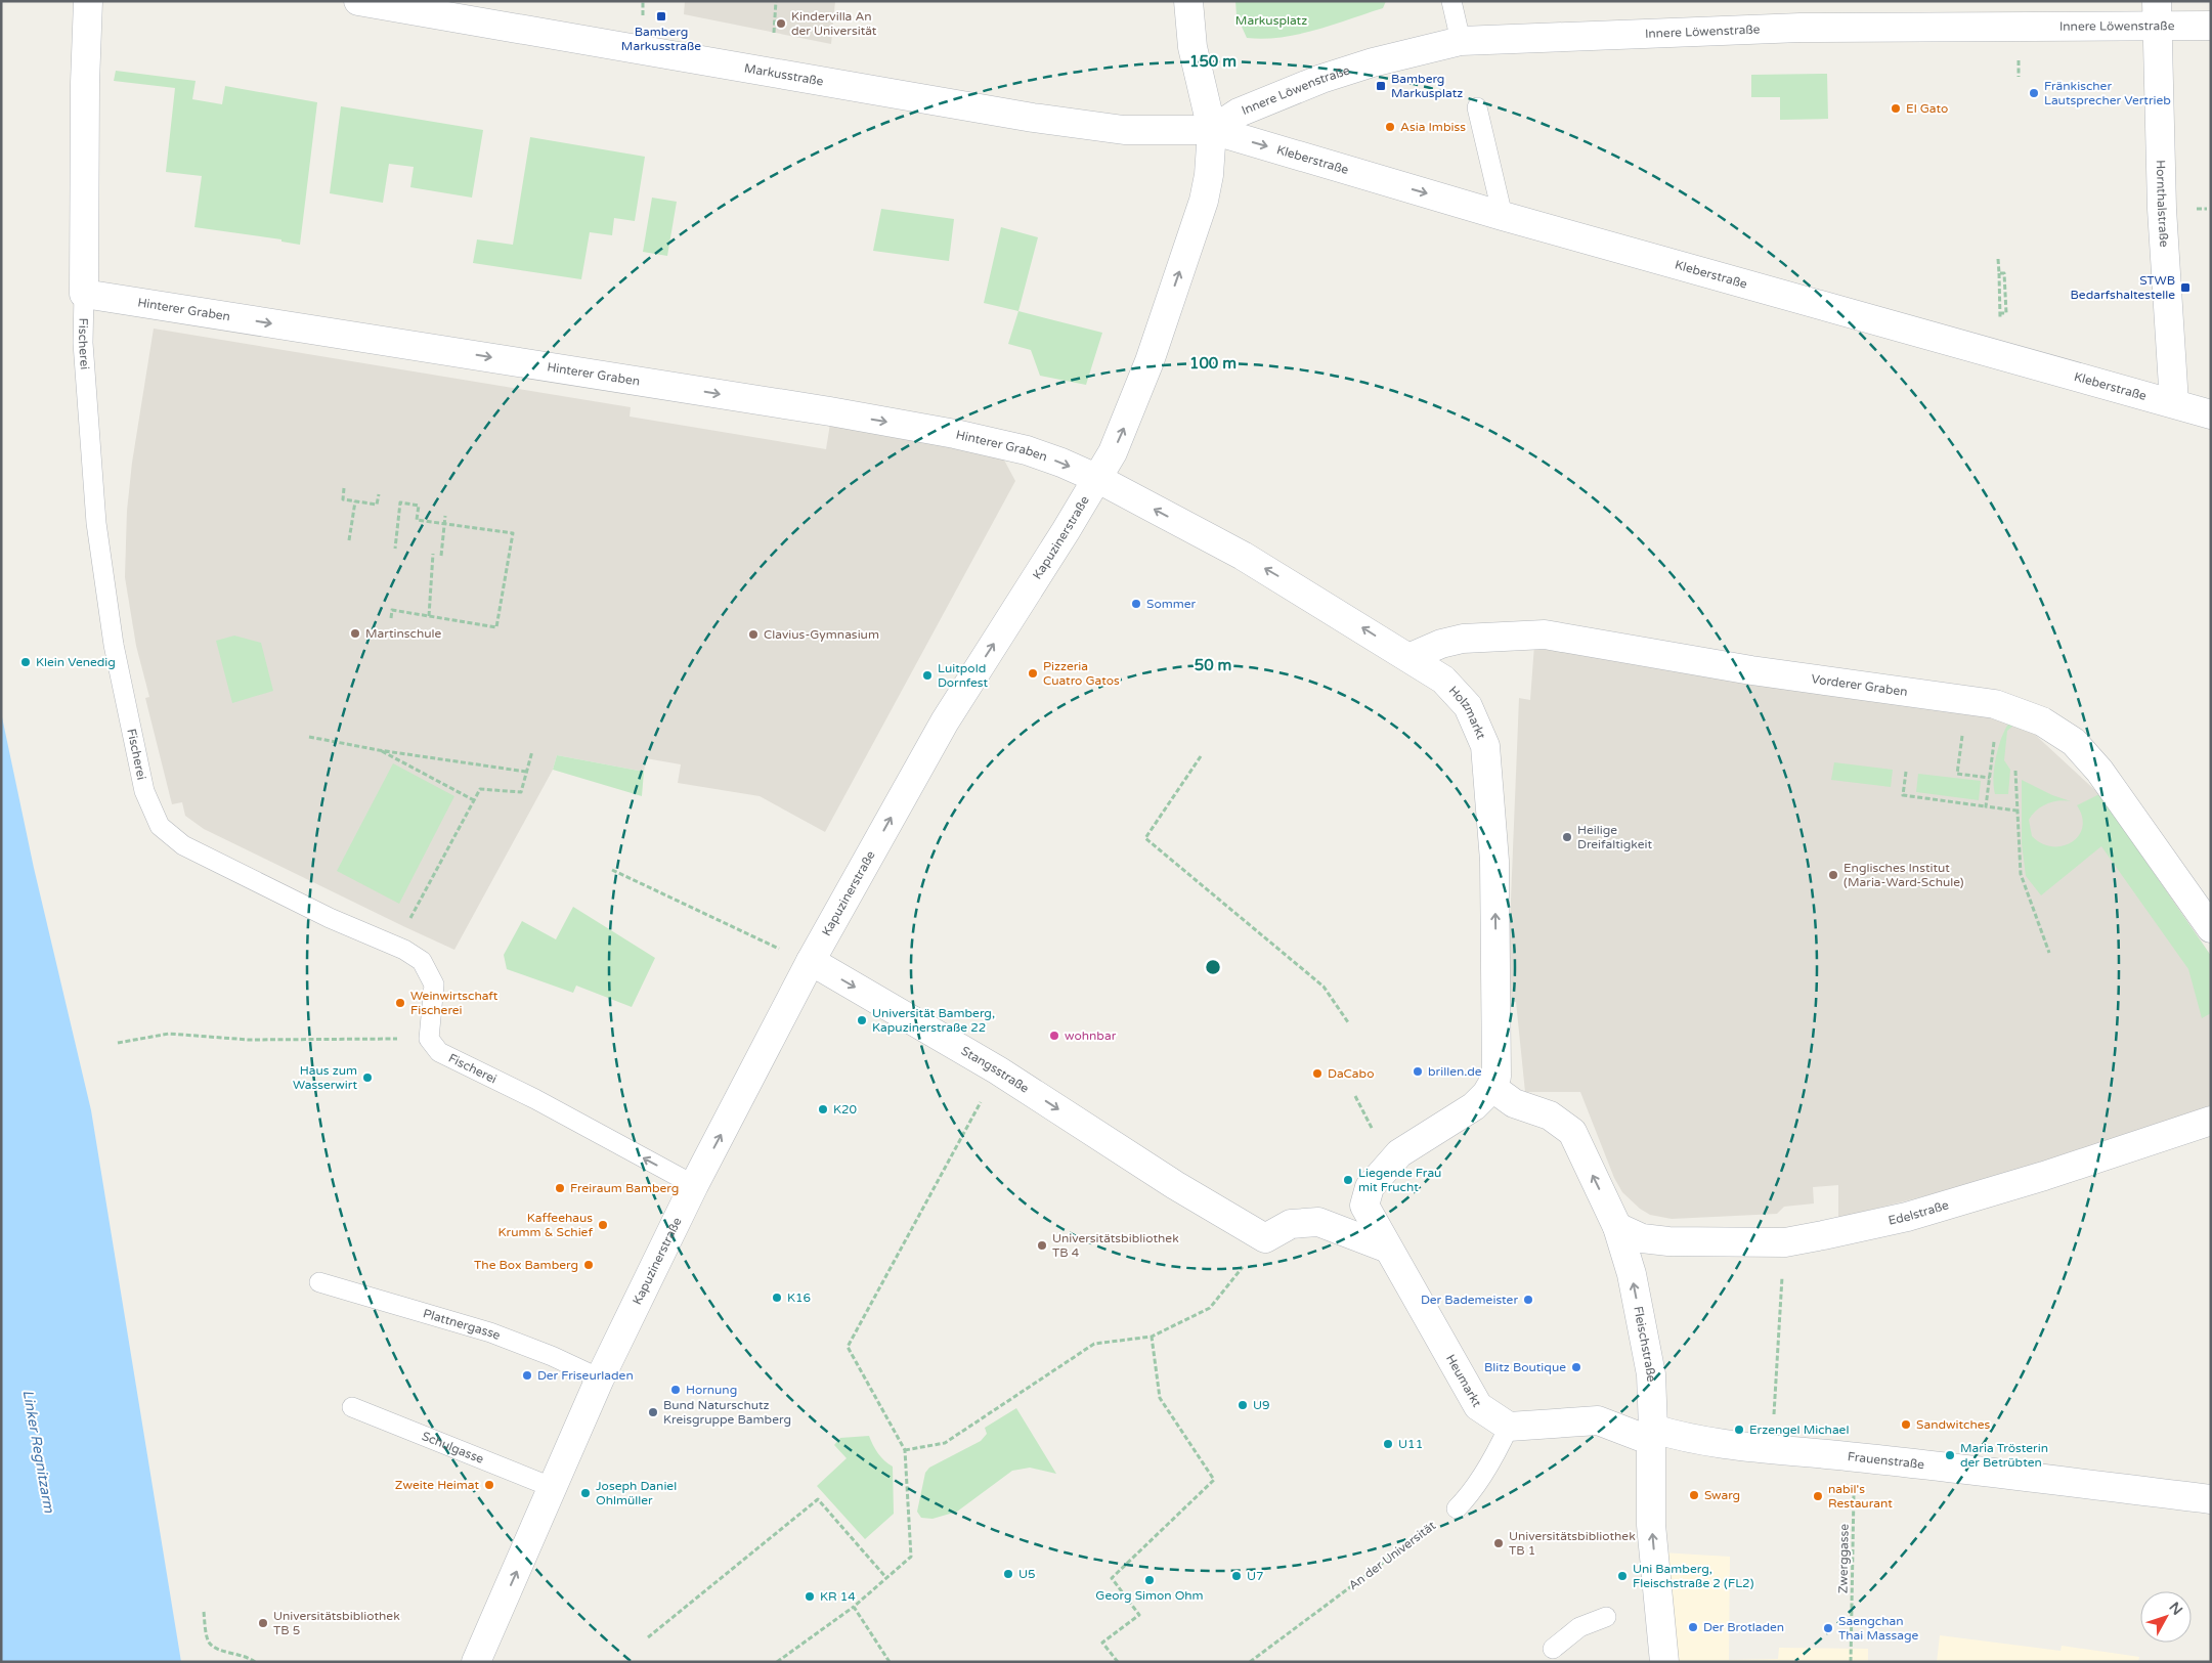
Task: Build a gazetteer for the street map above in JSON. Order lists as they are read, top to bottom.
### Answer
{
  "streets": {
    "street": [
      "Innere Löwenstraße",
      "Markusstraße",
      "Kleberstraße",
      "Hornthalstraße",
      "Hinterer Graben",
      "Fischerei",
      "Kapuzinerstraße",
      "Vorderer Graben",
      "Holzmarkt",
      "Stangsstraße",
      "Edelstraße",
      "Fleischstraße",
      "Heumarkt",
      "Frauenstraße"
    ],
    "lane": ["Plattnergasse", "Schulgasse"],
    "path": ["An der Universität", "Zwerggasse"]
  },
  "crossings": [
    ["Innere Löwenstraße", "Markusstraße"],
    ["Innere Löwenstraße", "Kleberstraße"],
    ["Innere Löwenstraße", "Hornthalstraße"],
    ["Innere Löwenstraße", "Kapuzinerstraße"],
    ["Markusstraße", "Kleberstraße"],
    ["Markusstraße", "Kapuzinerstraße"],
    ["Kleberstraße", "Hornthalstraße"],
    ["Kleberstraße", "Kapuzinerstraße"],
    ["Hinterer Graben", "Fischerei"],
    ["Hinterer Graben", "Kapuzinerstraße"],
    ["Hinterer Graben", "Holzmarkt"],
    ["Fischerei", "Kapuzinerstraße"],
    ["Kapuzinerstraße", "Holzmarkt"],
    ["Kapuzinerstraße", "Stangsstraße"],
    ["Kapuzinerstraße", "Plattnergasse"],
    ["Kapuzinerstraße", "Schulgasse"],
    ["Vorderer Graben", "Holzmarkt"],
    ["Holzmarkt", "Fleischstraße"],
    ["Holzmarkt", "Heumarkt"],
    ["Edelstraße", "Fleischstraße"],
    ["Fleischstraße", "Frauenstraße"],
    ["Frauenstraße", "Zwerggasse"]
  ],
  "one_way": [
    "Hinterer Graben",
    "Kapuzinerstraße",
    "Holzmarkt",
    "Stangsstraße",
    "Fleischstraße"
  ],
  "water": ["Linker Regnitzarm"],
  "parks": ["Markusplatz"],
  "places": {
    "transit": ["Bamberg Markusstraße", "Bamberg Markusplatz", "STWB Bedarfshaltestelle"],
    "other": [
      "Kindervilla An der Universität",
      "Fränkischer Lautsprecher Vertrieb",
      "El Gato",
      "Asia Imbiss",
      "Sommer",
      "Martinschule",
      "Clavius-Gymnasium",
      "Klein Venedig",
      "Pizzeria Cuatro Gatos",
      "Luitpold Dornfest",
      "Heilige Dreifaltigkeit",
      "Englisches Institut (Maria-Ward-Schule)",
      "Weinwirtschaft Fischerei",
      "Universität Bamberg, Kapuzinerstraße 22",
      "wohnbar",
      "brillen.de",
      "DaCabo",
      "Haus zum Wasserwirt",
      "K20",
      "Liegende Frau mit Frucht",
      "Freiraum Bamberg",
      "Kaffeehaus Krumm & Schief",
      "Universitätsbibliothek TB 4",
      "The Box Bamberg",
      "K16",
      "Der Bademeister",
      "Blitz Boutique",
      "Der Friseurladen",
      "Hornung",
      "U9",
      "Bund Naturschutz Kreisgruppe Bamberg",
      "Sandwitches",
      "Erzengel Michael",
      "U11",
      "Maria Trösterin der Betrübten",
      "Zweite Heimat",
      "Joseph Daniel Ohlmüller",
      "Swarg",
      "nabil's Restaurant",
      "Universitätsbibliothek TB 1",
      "U5",
      "U7",
      "Uni Bamberg, Fleischstraße 2 (FL2)",
      "Georg Simon Ohm",
      "KR 14",
      "Universitätsbibliothek TB 5",
      "Der Brotladen",
      "Saengchan Thai Massage"
    ]
  },
  "north": "top right",
  "rings": ["150 m", "100 m", "50 m"]
}
